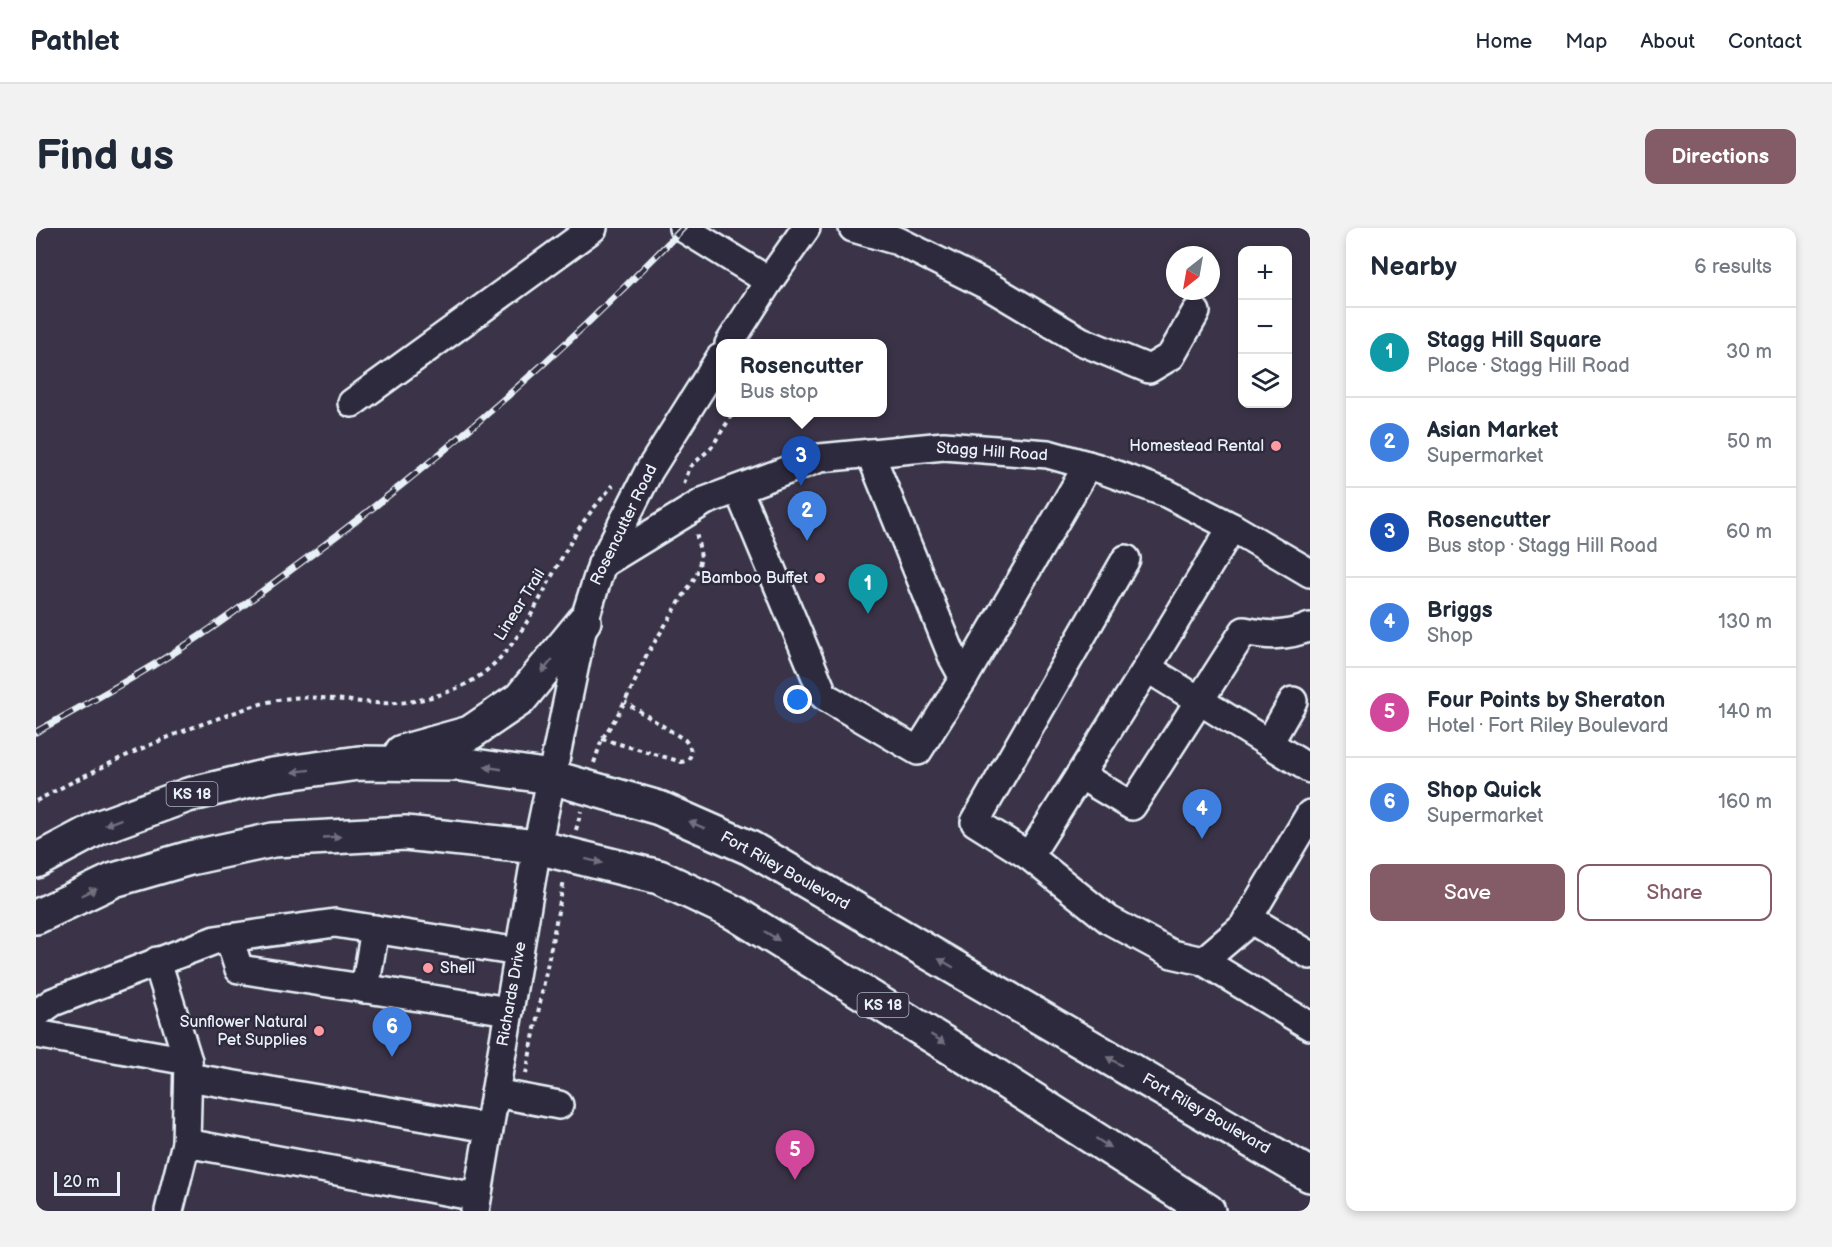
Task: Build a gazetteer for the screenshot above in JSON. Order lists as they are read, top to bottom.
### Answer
{
  "streets": {
    "highway": ["KS 18", "Fort Riley Boulevard"],
    "street": ["Stagg Hill Road", "Rosencutter Road", "Richards Drive"],
    "path": ["Linear Trail"]
  },
  "crossings": [
    ["Stagg Hill Road", "Rosencutter Road"],
    ["Rosencutter Road", "Fort Riley Boulevard"],
    ["Rosencutter Road", "Richards Drive"],
    ["KS 18", "Richards Drive"],
    ["Fort Riley Boulevard", "Richards Drive"]
  ],
  "places": [
    "Homestead Rental",
    "Bamboo Buffet",
    "Shell",
    "Sunflower Natural Pet Supplies"
  ],
  "scale_bar": "20 m",
  "north": "bottom left",
  "page": {
    "header": "Pathlet",
    "nav": [
      "Home",
      "Map",
      "About",
      "Contact"
    ],
    "buttons": [
      "Directions",
      ["Save", "Share"]
    ],
    "title": "Find us",
    "heading": ["Nearby", "6 results"],
    "map_buttons": ["+", "−"],
    "list": [
      {
        "mark": "1",
        "name": "Stagg Hill Square",
        "note": "Place · Stagg Hill Road",
        "value": "30 m"
      },
      {
        "mark": "2",
        "name": "Asian Market",
        "note": "Supermarket",
        "value": "50 m"
      },
      {
        "mark": "3",
        "name": "Rosencutter",
        "note": "Bus stop · Stagg Hill Road",
        "value": "60 m"
      },
      {
        "mark": "4",
        "name": "Briggs",
        "note": "Shop",
        "value": "130 m"
      },
      {
        "mark": "5",
        "name": "Four Points by Sheraton",
        "note": "Hotel · Fort Riley Boulevard",
        "value": "140 m"
      },
      {
        "mark": "6",
        "name": "Shop Quick",
        "note": "Supermarket",
        "value": "160 m"
      }
    ],
    "popup": ["Rosencutter", "Bus stop"],
    "pins": [
      "3",
      "2",
      "1",
      "4",
      "6",
      "5"
    ],
    "scale": "20 m"
  }
}
